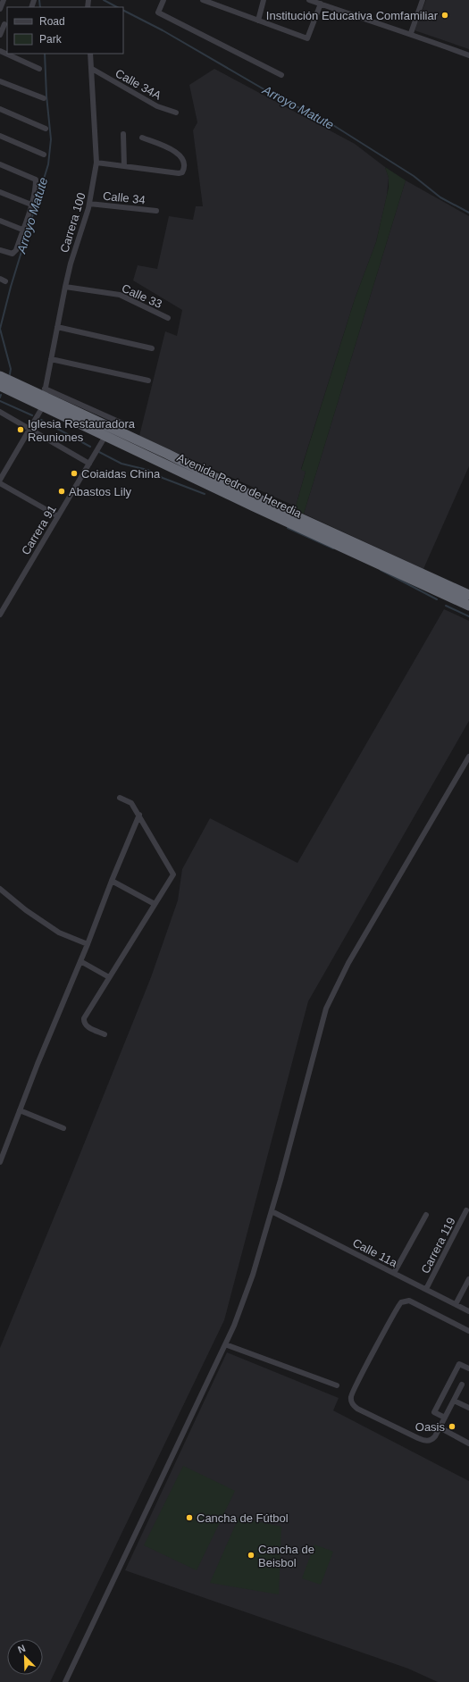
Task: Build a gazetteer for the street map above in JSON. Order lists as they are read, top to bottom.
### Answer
{
  "streets": {
    "highway": ["Avenida Pedro de Heredia"],
    "street": [
      "Calle 34A",
      "Calle 34",
      "Carrera 100",
      "Calle 33",
      "Carrera 91",
      "Carrera 119",
      "Calle 11a"
    ]
  },
  "crossings": [
    ["Calle 34A", "Carrera 100"],
    ["Calle 34", "Carrera 100"],
    ["Carrera 100", "Calle 33"],
    ["Carrera 100", "Avenida Pedro de Heredia"],
    ["Avenida Pedro de Heredia", "Carrera 91"],
    ["Carrera 119", "Calle 11a"]
  ],
  "water": ["Arroyo Matute"],
  "places": [
    "Institución Educativa Comfamiliar",
    "Iglesia Restauradora Reuniones",
    "Coiaidas China",
    "Abastos Lily",
    "Oasis",
    "Cancha de Fútbol",
    "Cancha de Beisbol"
  ],
  "legend": ["Road", "Park"],
  "north": "top left"
}
